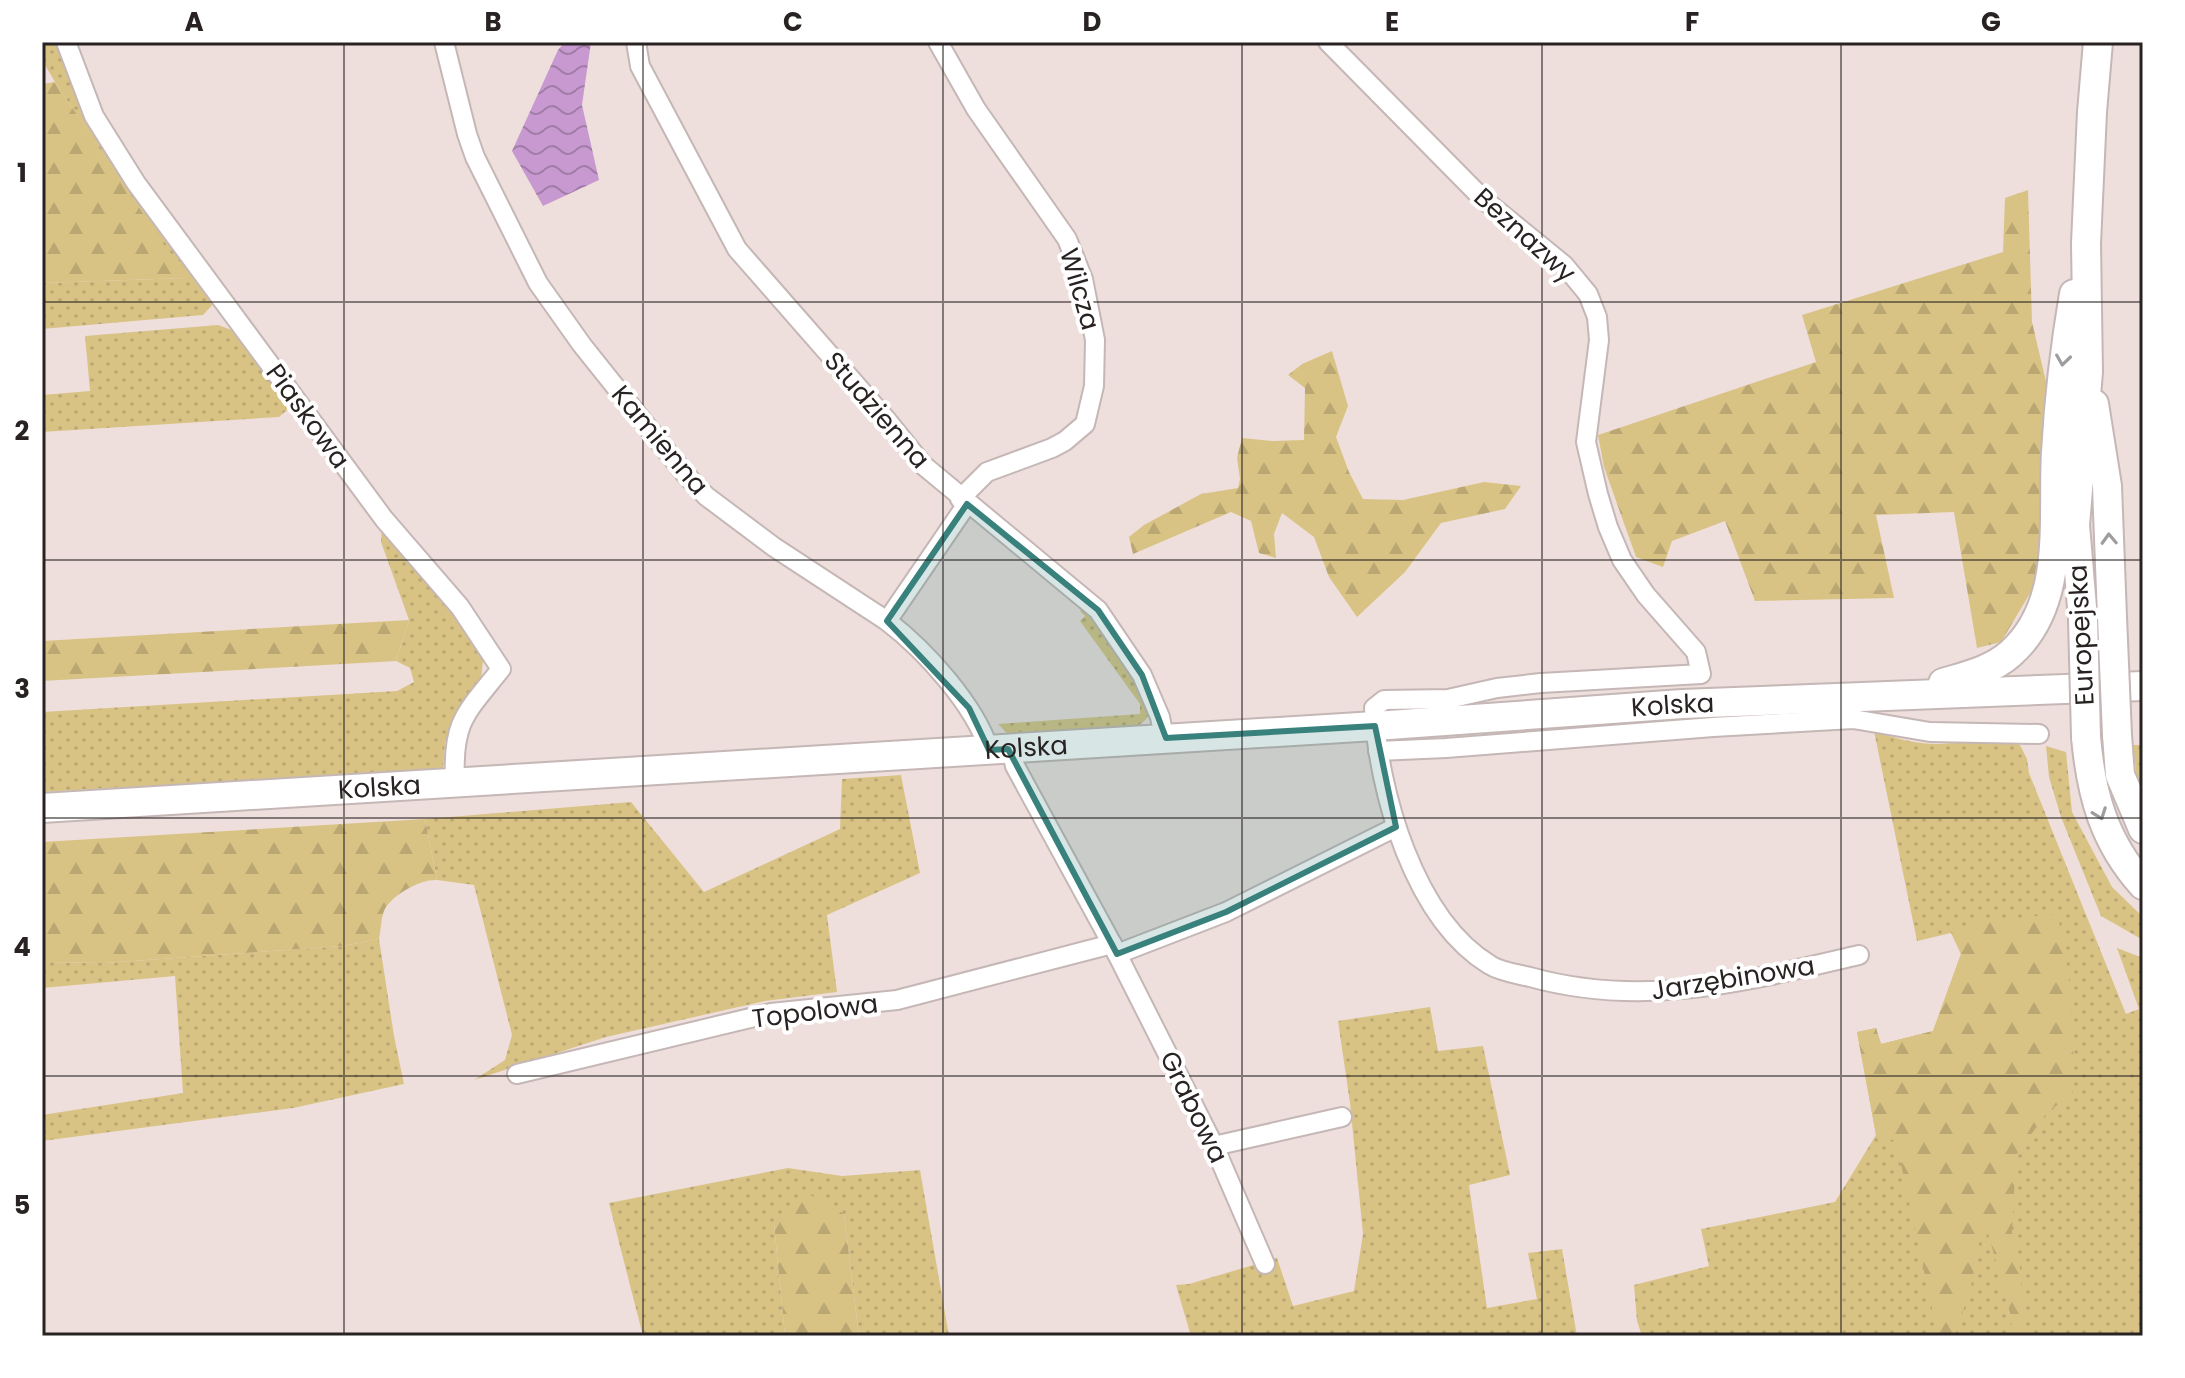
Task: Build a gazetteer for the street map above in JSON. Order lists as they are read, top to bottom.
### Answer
{
  "streets": {
    "main road": ["Europejska", "Kolska"],
    "street": [
      "Beznazwy",
      "Wilcza",
      "Studzienna",
      "Piaskowa",
      "Kamienna",
      "Jarzębinowa",
      "Topolowa",
      "Grabowa"
    ]
  },
  "crossings": [
    ["Beznazwy", "Kolska"],
    ["Wilcza", "Studzienna"],
    ["Wilcza", "Kamienna"],
    ["Studzienna", "Kolska"],
    ["Piaskowa", "Kolska"],
    ["Kamienna", "Kolska"],
    ["Jarzębinowa", "Topolowa"],
    ["Topolowa", "Grabowa"]
  ],
  "grid": {
    "columns": [
      "A",
      "B",
      "C",
      "D",
      "E",
      "F",
      "G"
    ],
    "rows": [
      "1",
      "2",
      "3",
      "4",
      "5"
    ]
  }
}
